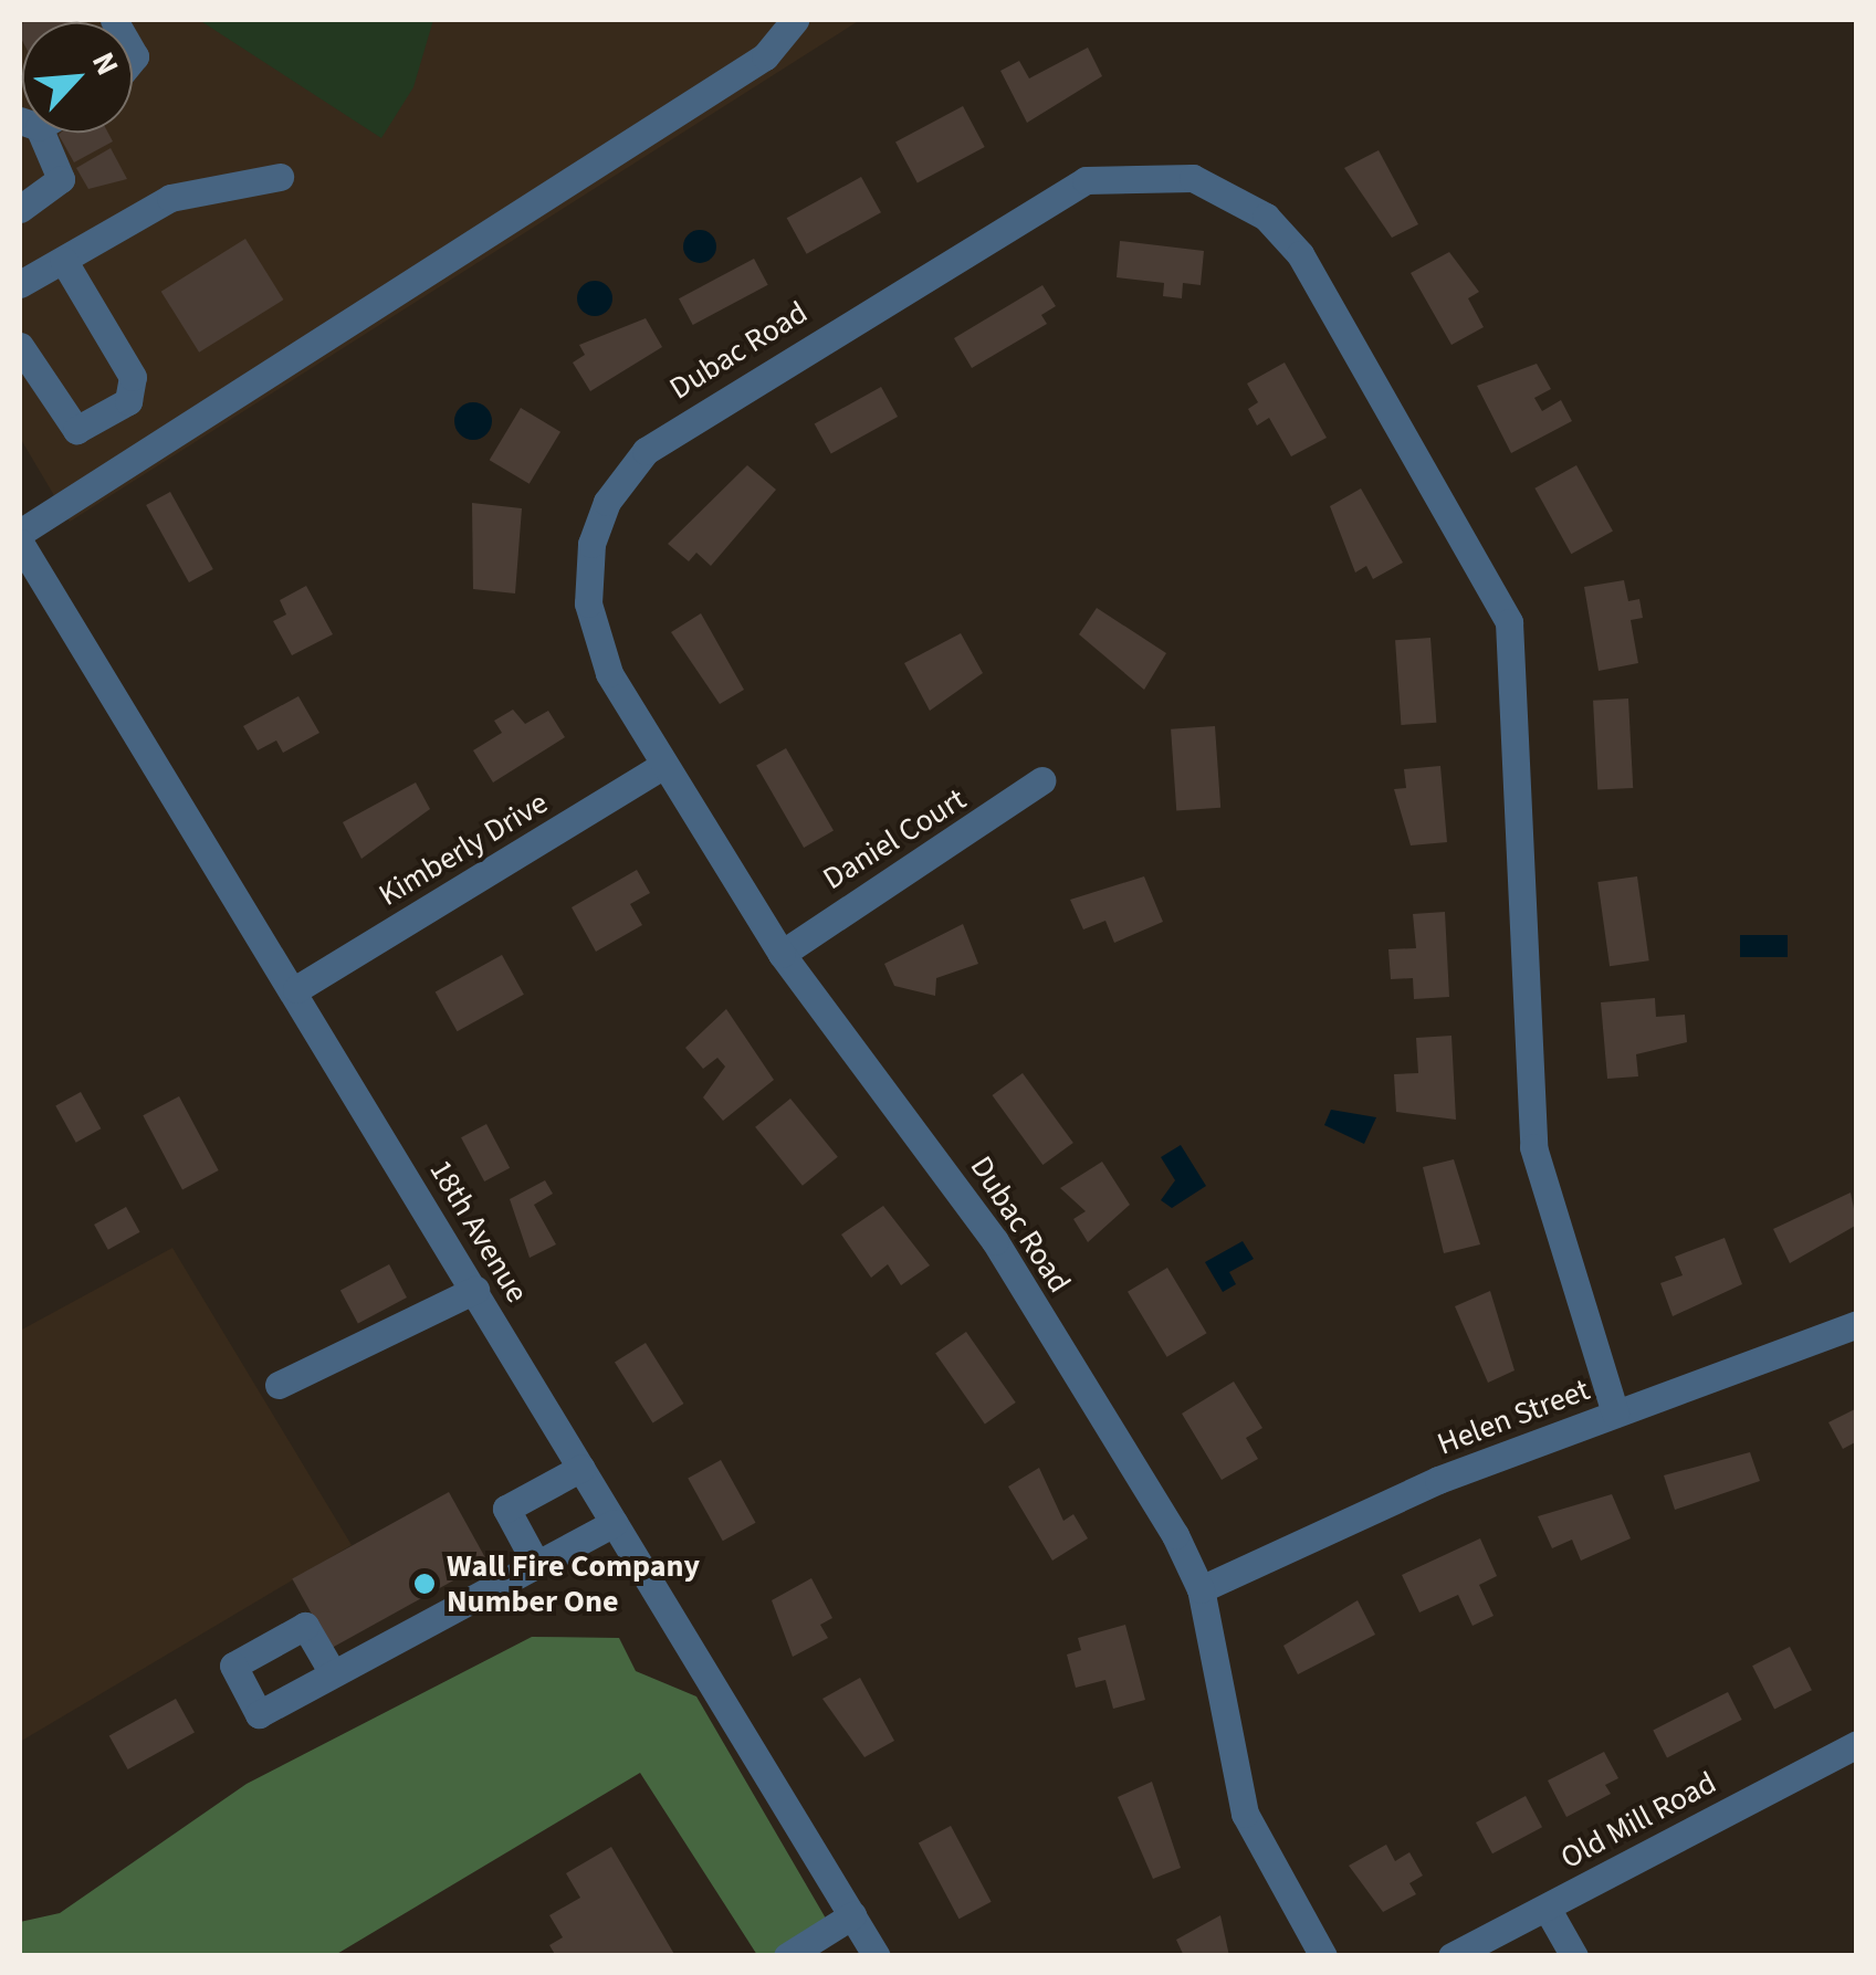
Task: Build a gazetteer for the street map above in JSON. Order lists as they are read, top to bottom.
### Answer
{
  "streets": {
    "street": [
      "Dubac Road",
      "Daniel Court",
      "Kimberly Drive",
      "18th Avenue",
      "Helen Street",
      "Old Mill Road"
    ]
  },
  "crossings": [
    ["Dubac Road", "Daniel Court"],
    ["Dubac Road", "Kimberly Drive"],
    ["Dubac Road", "Helen Street"],
    ["Kimberly Drive", "18th Avenue"]
  ],
  "places": ["Wall Fire Company Number One"],
  "north": "top right"
}
